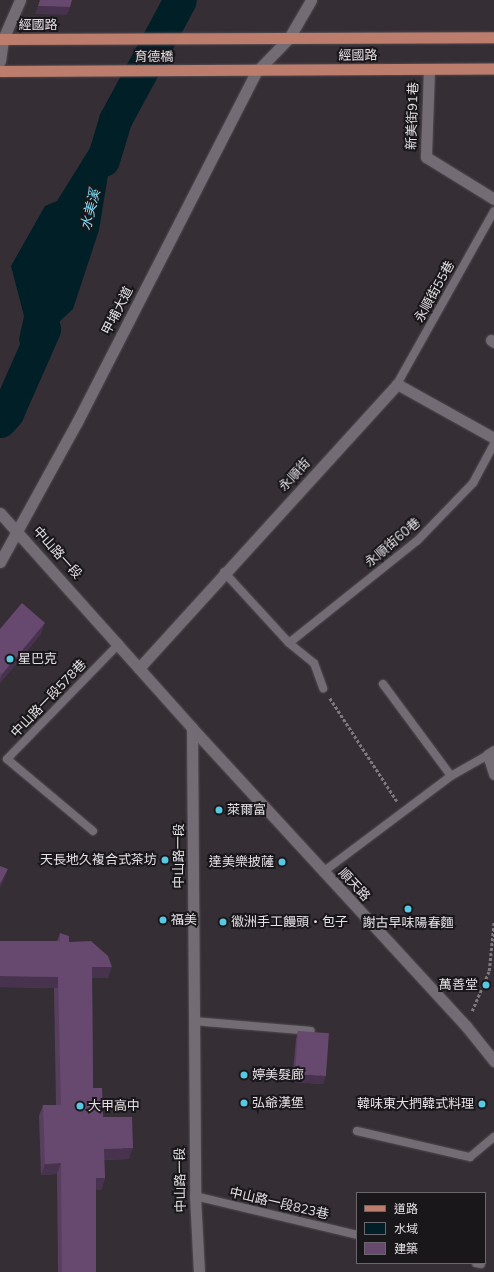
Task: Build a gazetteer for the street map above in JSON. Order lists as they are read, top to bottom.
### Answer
{
  "streets": {
    "main road": ["經國路", "育德橋"],
    "street": [
      "新美街91巷",
      "甲埔大道",
      "永順街",
      "中山路一段",
      "順天路"
    ],
    "lane": [
      "永順街55巷",
      "永順街60巷",
      "中山路一段578巷",
      "中山路一段823巷"
    ]
  },
  "crossings": [
    ["經國路", "育德橋"],
    ["經國路", "新美街91巷"],
    ["經國路", "甲埔大道"],
    ["永順街55巷", "永順街"],
    ["甲埔大道", "中山路一段"],
    ["永順街", "中山路一段"],
    ["中山路一段", "中山路一段578巷"],
    ["中山路一段", "順天路"],
    ["中山路一段", "中山路一段823巷"]
  ],
  "water": ["水美溪"],
  "places": [
    "星巴克",
    "萊爾富",
    "天長地久複合式茶坊",
    "達美樂披薩",
    "謝古早味陽春麵",
    "福美",
    "徽洲手工饅頭‧包子",
    "萬善堂",
    "婷美髮廊",
    "弘爺漢堡",
    "韓味東大捫韓式料理",
    "大甲高中"
  ],
  "legend": ["道路", "水域", "建築"]
}
